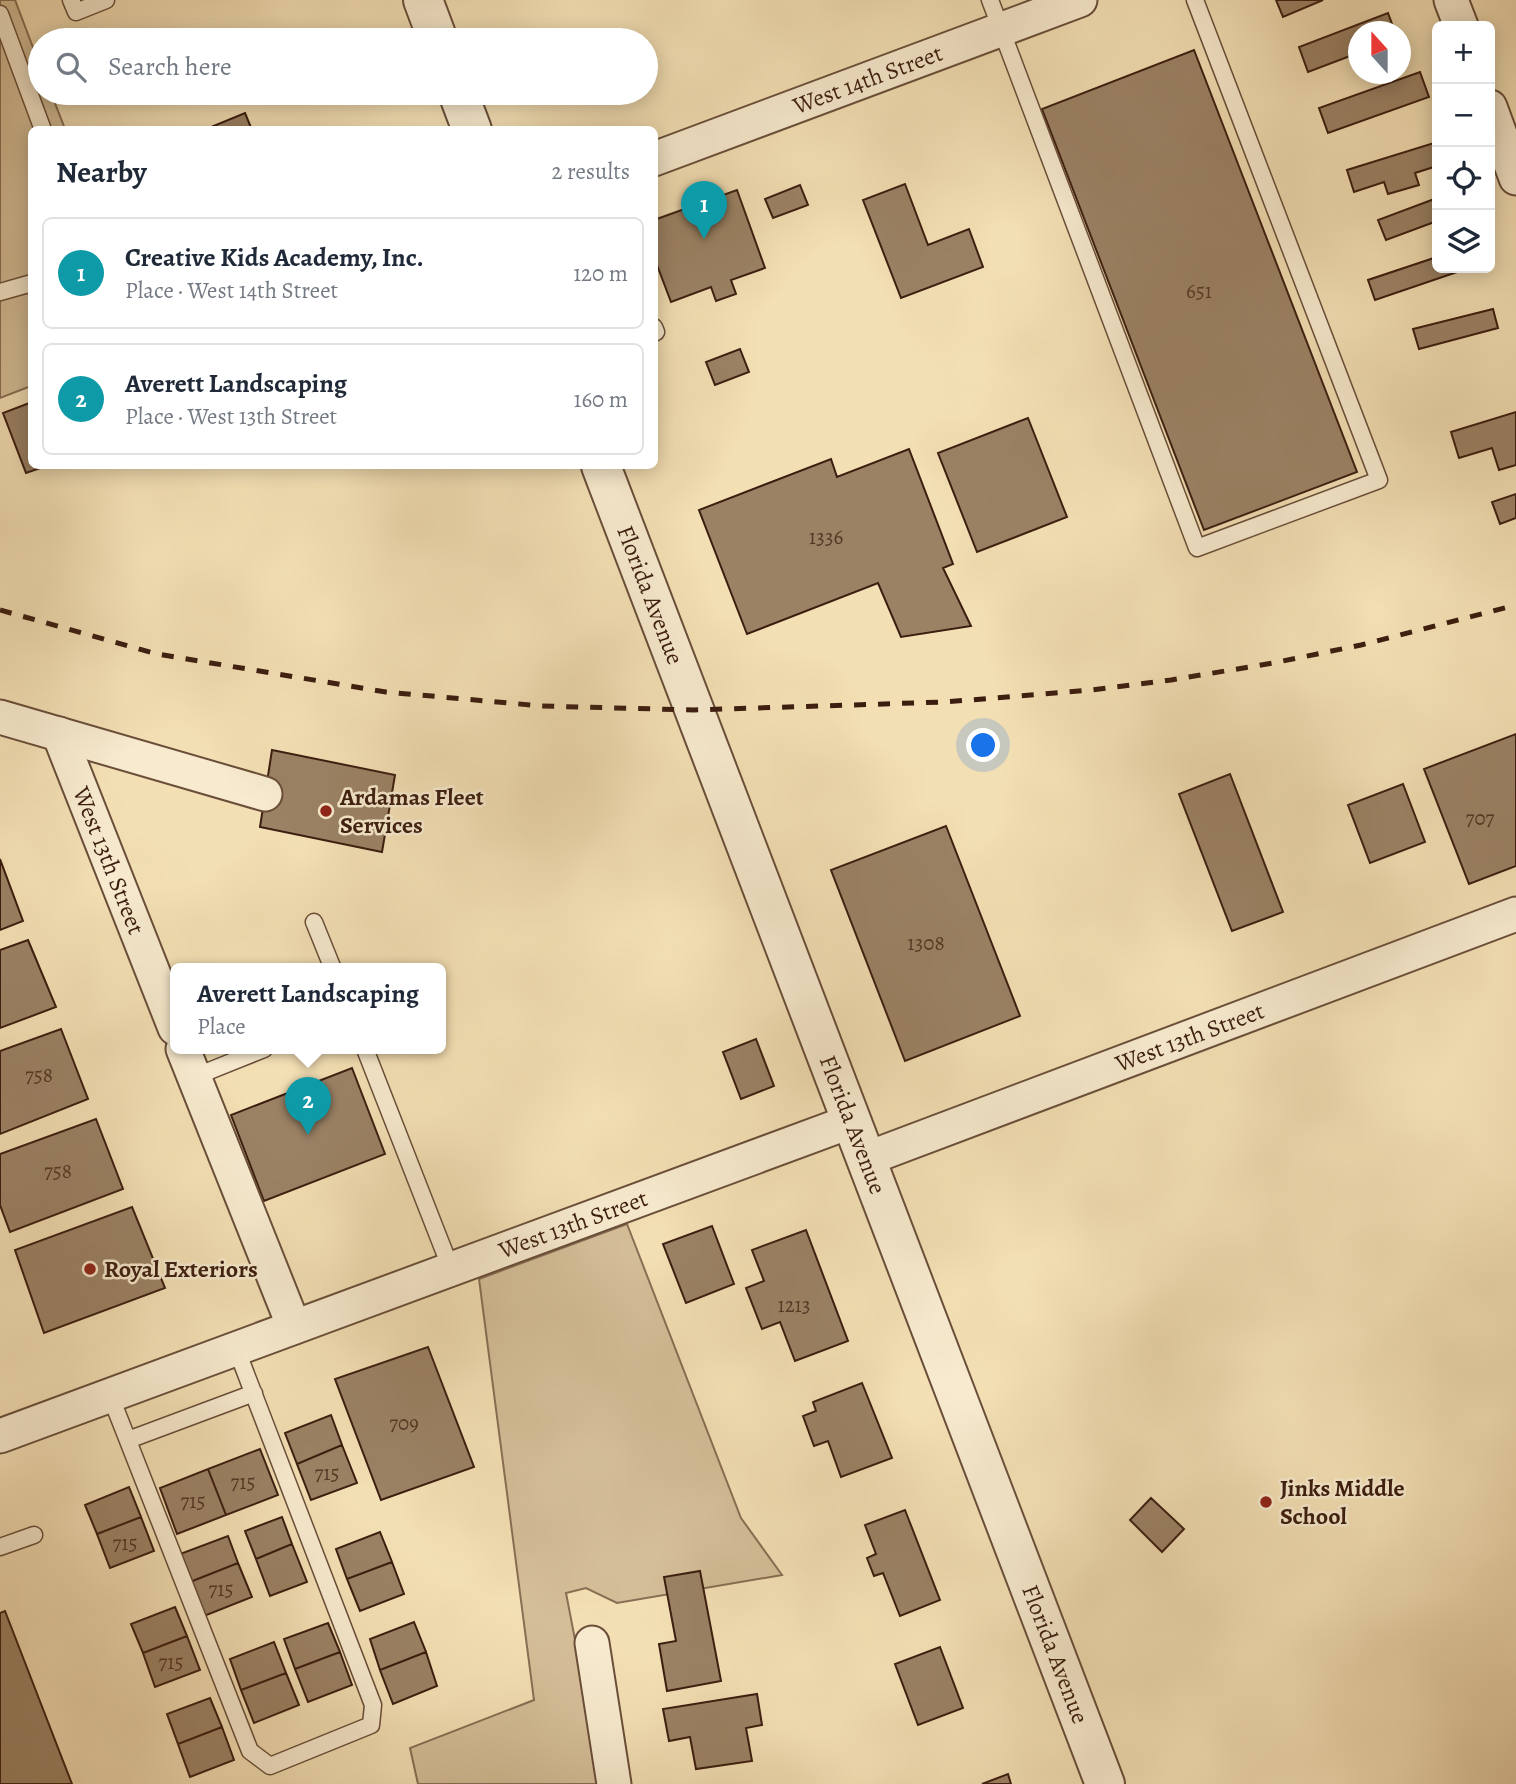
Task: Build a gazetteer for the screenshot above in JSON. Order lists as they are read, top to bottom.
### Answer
{
  "streets": {
    "street": ["West 14th Street", "Florida Avenue", "West 13th Street"]
  },
  "crossings": [
    ["Florida Avenue", "West 13th Street"]
  ],
  "places": ["Ardamas Fleet Services", "Royal Exteriors", "Jinks Middle School"],
  "house_numbers": [
    "651",
    "1336",
    "707",
    "1308",
    "758",
    "758",
    "1213",
    "709",
    "715",
    "715",
    "715",
    "715",
    "715",
    "715"
  ],
  "north": "top",
  "page": {
    "map_buttons": ["+", "−"],
    "search": "Search here",
    "heading": ["Nearby", "2 results"],
    "pins": ["1", "2"],
    "list": [
      {
        "mark": "1",
        "name": "Creative Kids Academy, Inc.",
        "note": "Place · West 14th Street",
        "value": "120 m"
      },
      {
        "mark": "2",
        "name": "Averett Landscaping",
        "note": "Place · West 13th Street",
        "value": "160 m"
      }
    ],
    "popup": ["Averett Landscaping", "Place"]
  }
}
